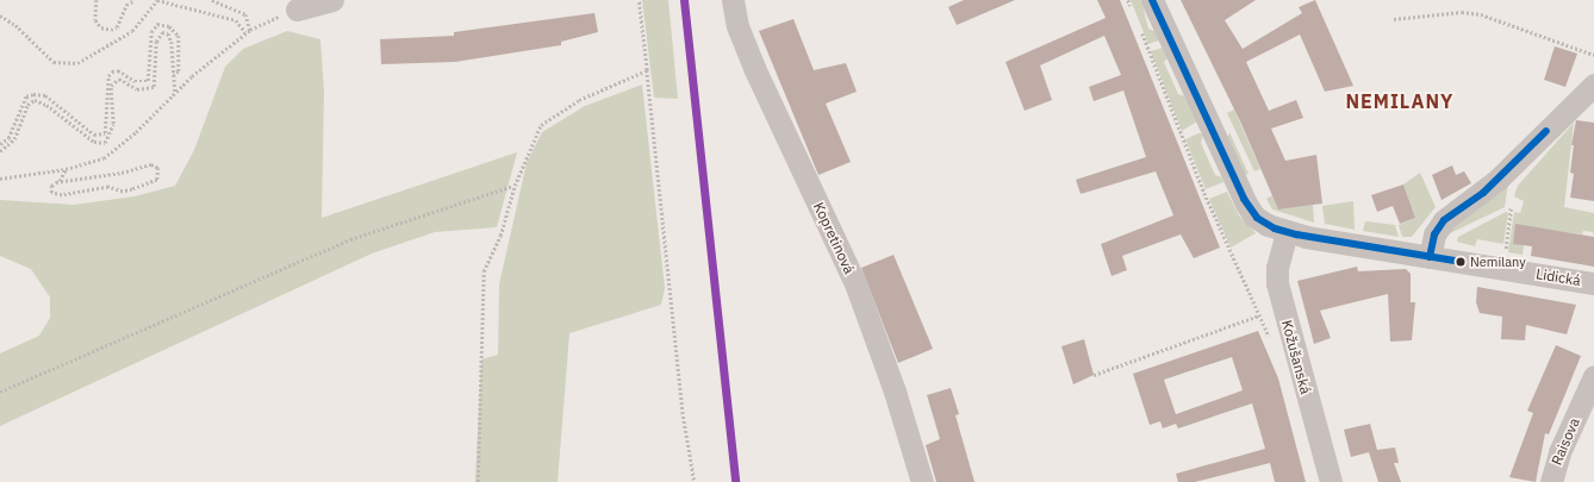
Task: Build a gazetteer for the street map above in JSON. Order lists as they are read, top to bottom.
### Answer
{
  "streets": {
    "street": [
      "Kopretinová",
      "Lidická",
      "Kožušanská",
      "Raisova"
    ]
  },
  "crossings": [
    ["Lidická", "Kožušanská"]
  ],
  "districts": ["NEMILANY"],
  "places": ["Nemilany"]
}
